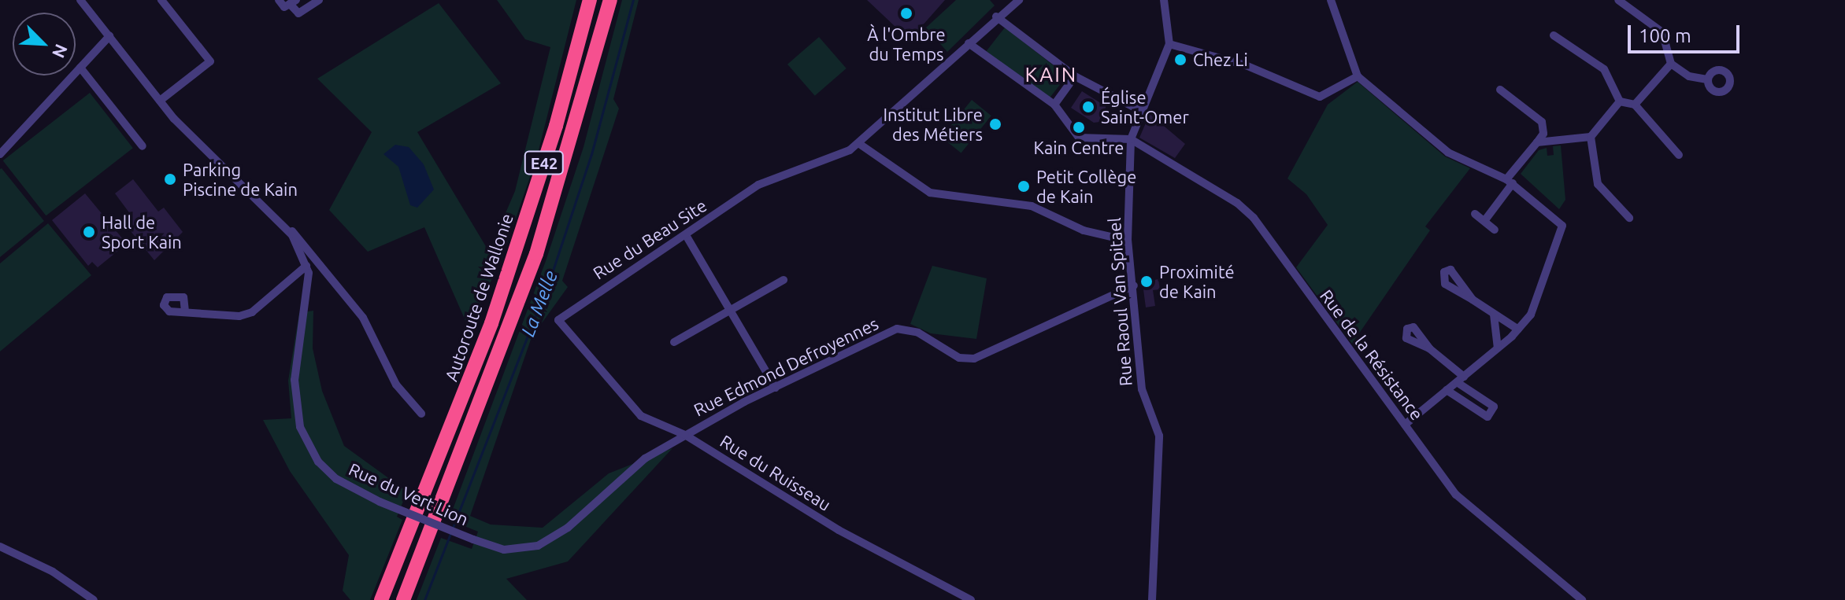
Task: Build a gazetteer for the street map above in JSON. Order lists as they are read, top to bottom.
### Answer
{
  "streets": {
    "highway": ["E42", "Autoroute de Wallonie"],
    "street": [
      "Rue du Beau Site",
      "Rue Raoul Van Spitael",
      "Rue de la Résistance",
      "Rue Edmond Defroyennes",
      "Rue du Ruisseau",
      "Rue du Vert Lion"
    ]
  },
  "crossings": [
    ["Rue du Beau Site", "Rue du Ruisseau"],
    ["Rue Raoul Van Spitael", "Rue de la Résistance"],
    ["Rue Raoul Van Spitael", "Rue Edmond Defroyennes"],
    ["Rue Edmond Defroyennes", "Rue du Ruisseau"],
    ["Rue Edmond Defroyennes", "Rue du Vert Lion"]
  ],
  "districts": ["KAIN"],
  "water": ["La Melle"],
  "places": [
    "À l'Ombre du Temps",
    "Chez Li",
    "Église Saint-Omer",
    "Institut Libre des Métiers",
    "Kain Centre",
    "Parking Piscine de Kain",
    "Petit Collège de Kain",
    "Hall de Sport Kain",
    "Proximité de Kain"
  ],
  "scale_bar": "100 m",
  "north": "bottom right"
}
